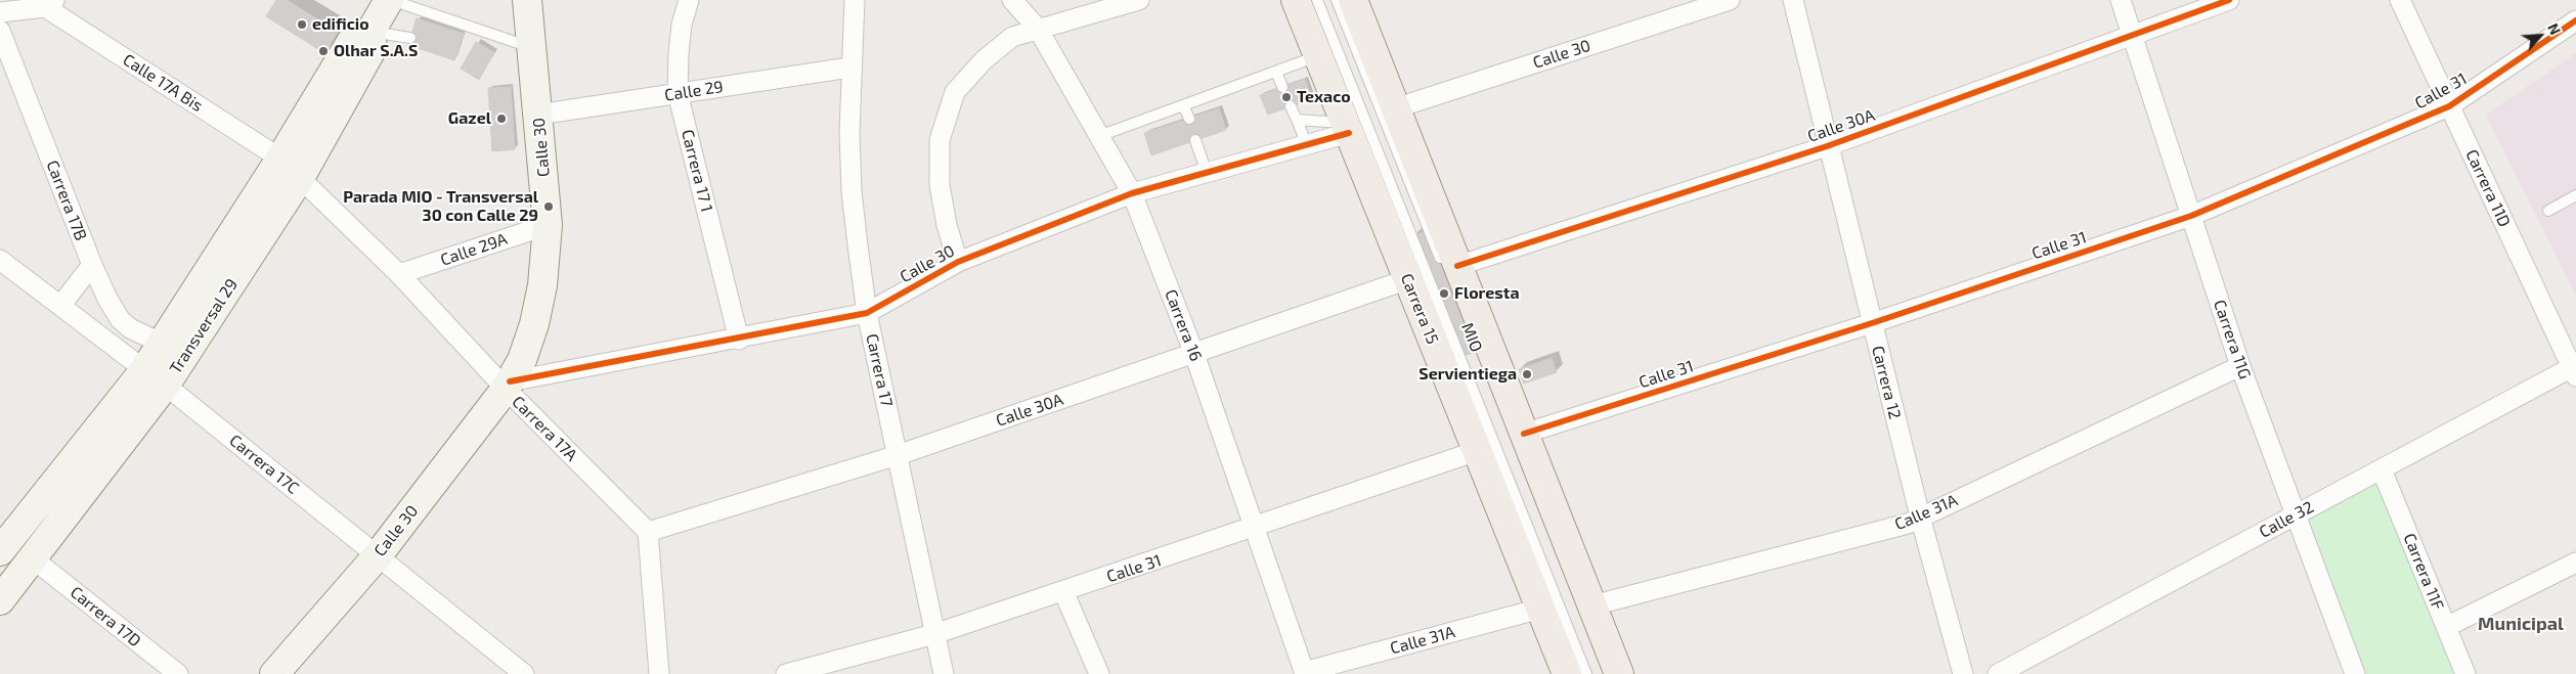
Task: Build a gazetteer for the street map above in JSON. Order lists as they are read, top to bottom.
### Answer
{
  "streets": {
    "main road": ["Carrera 15"],
    "street": [
      "Calle 30",
      "Calle 17A Bis",
      "Calle 29",
      "Calle 31",
      "Calle 30A",
      "Carrera 17 1",
      "Carrera 11D",
      "Carrera 17B",
      "Calle 29A",
      "Carrera 16",
      "Transversal 29",
      "Carrera 11G",
      "Carrera 17",
      "Carrera 12",
      "Carrera 17A",
      "Carrera 17C",
      "Calle 31A",
      "Calle 32",
      "Carrera 11F",
      "Carrera 17D"
    ],
    "lane": ["MIO"]
  },
  "crossings": [
    ["Calle 30", "Calle 29"],
    ["Calle 30", "Carrera 17 1"],
    ["Calle 30", "Calle 29A"],
    ["Calle 30", "Carrera 15"],
    ["Calle 30", "Carrera 16"],
    ["Calle 30", "Carrera 17"],
    ["Calle 30", "Carrera 17A"],
    ["Calle 30", "Carrera 17C"],
    ["Calle 17A Bis", "Transversal 29"],
    ["Calle 29", "Carrera 17 1"],
    ["Calle 29", "Carrera 17"],
    ["Calle 31", "Carrera 11D"],
    ["Calle 31", "Carrera 15"],
    ["Calle 31", "Carrera 16"],
    ["Calle 31", "Carrera 11G"],
    ["Calle 31", "Carrera 17"],
    ["Calle 31", "Carrera 12"],
    ["Calle 30A", "Carrera 15"],
    ["Calle 30A", "Carrera 16"],
    ["Calle 30A", "Carrera 11G"],
    ["Calle 30A", "Carrera 17"],
    ["Calle 30A", "Carrera 12"],
    ["Calle 30A", "Carrera 17A"],
    ["Carrera 11D", "Calle 32"],
    ["Carrera 17B", "Transversal 29"],
    ["Calle 29A", "Carrera 17A"],
    ["Carrera 15", "Calle 31A"],
    ["Carrera 16", "Calle 31A"],
    ["Transversal 29", "Carrera 17A"],
    ["Transversal 29", "Carrera 17C"],
    ["Transversal 29", "Carrera 17D"],
    ["Carrera 11G", "Calle 31A"],
    ["Carrera 11G", "Calle 32"],
    ["Carrera 12", "Calle 31A"],
    ["Calle 32", "Carrera 11F"]
  ],
  "districts": ["Municipal"],
  "places": [
    "edificio",
    "Olhar S.A.S",
    "Texaco",
    "Gazel",
    "Parada MIO - Transversal 30 con Calle 29",
    "Floresta",
    "Servientiega"
  ],
  "north": "top right"
}
